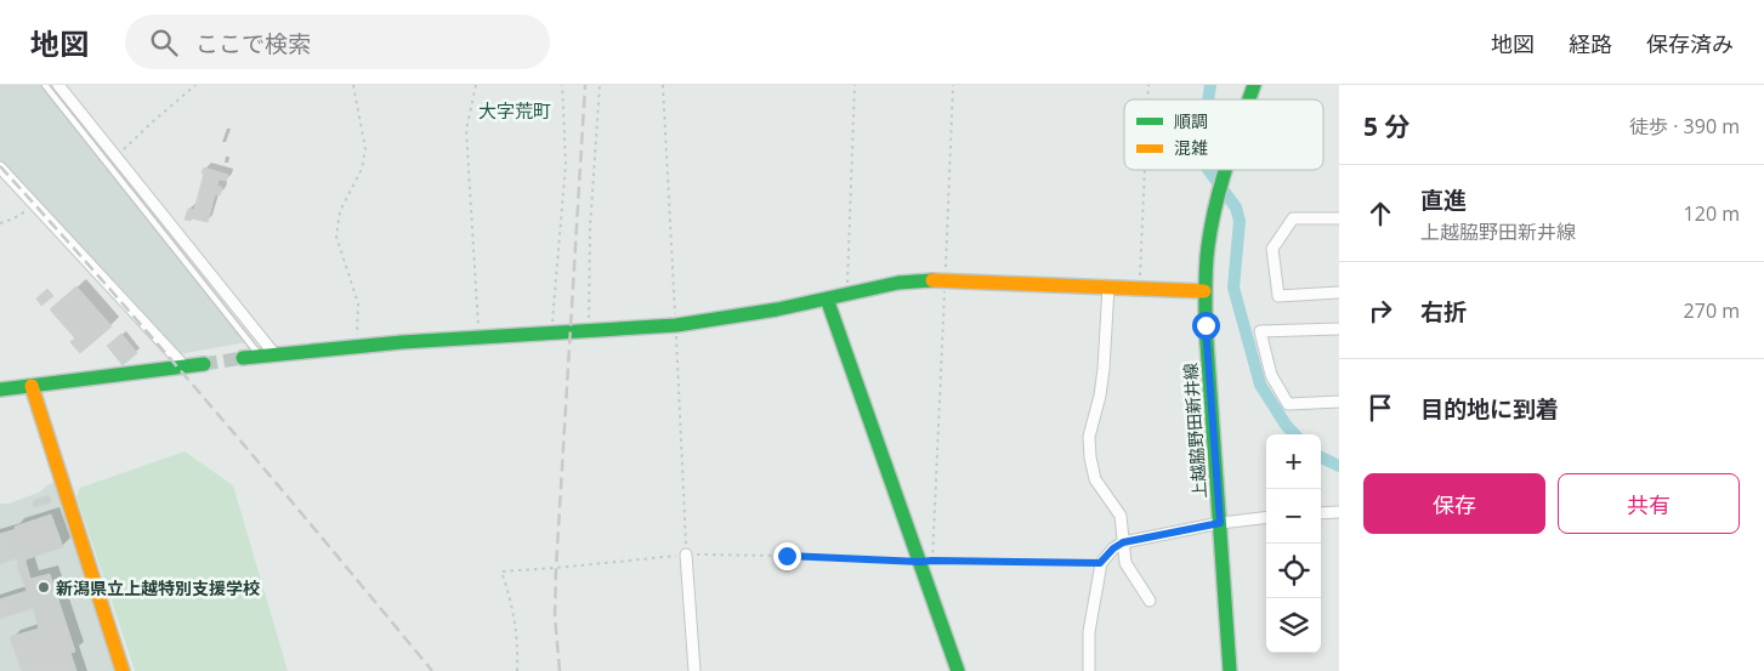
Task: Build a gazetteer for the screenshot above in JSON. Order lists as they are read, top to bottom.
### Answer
{
  "streets": {
    "street": ["上越脇野田新井線"]
  },
  "districts": ["大字荒町"],
  "places": ["新潟県立上越特別支援学校"],
  "legend": ["順調", "混雑"],
  "page": {
    "header": "地図",
    "search": "ここで検索",
    "nav": ["地図", "経路", "保存済み"],
    "heading": ["5 分", "徒歩 · 390 m"],
    "list": [
      ["直進", "上越脇野田新井線", "120 m"],
      ["右折", "270 m"],
      "目的地に到着"
    ],
    "map_buttons": ["+", "−"],
    "buttons": ["保存", "共有"]
  }
}
